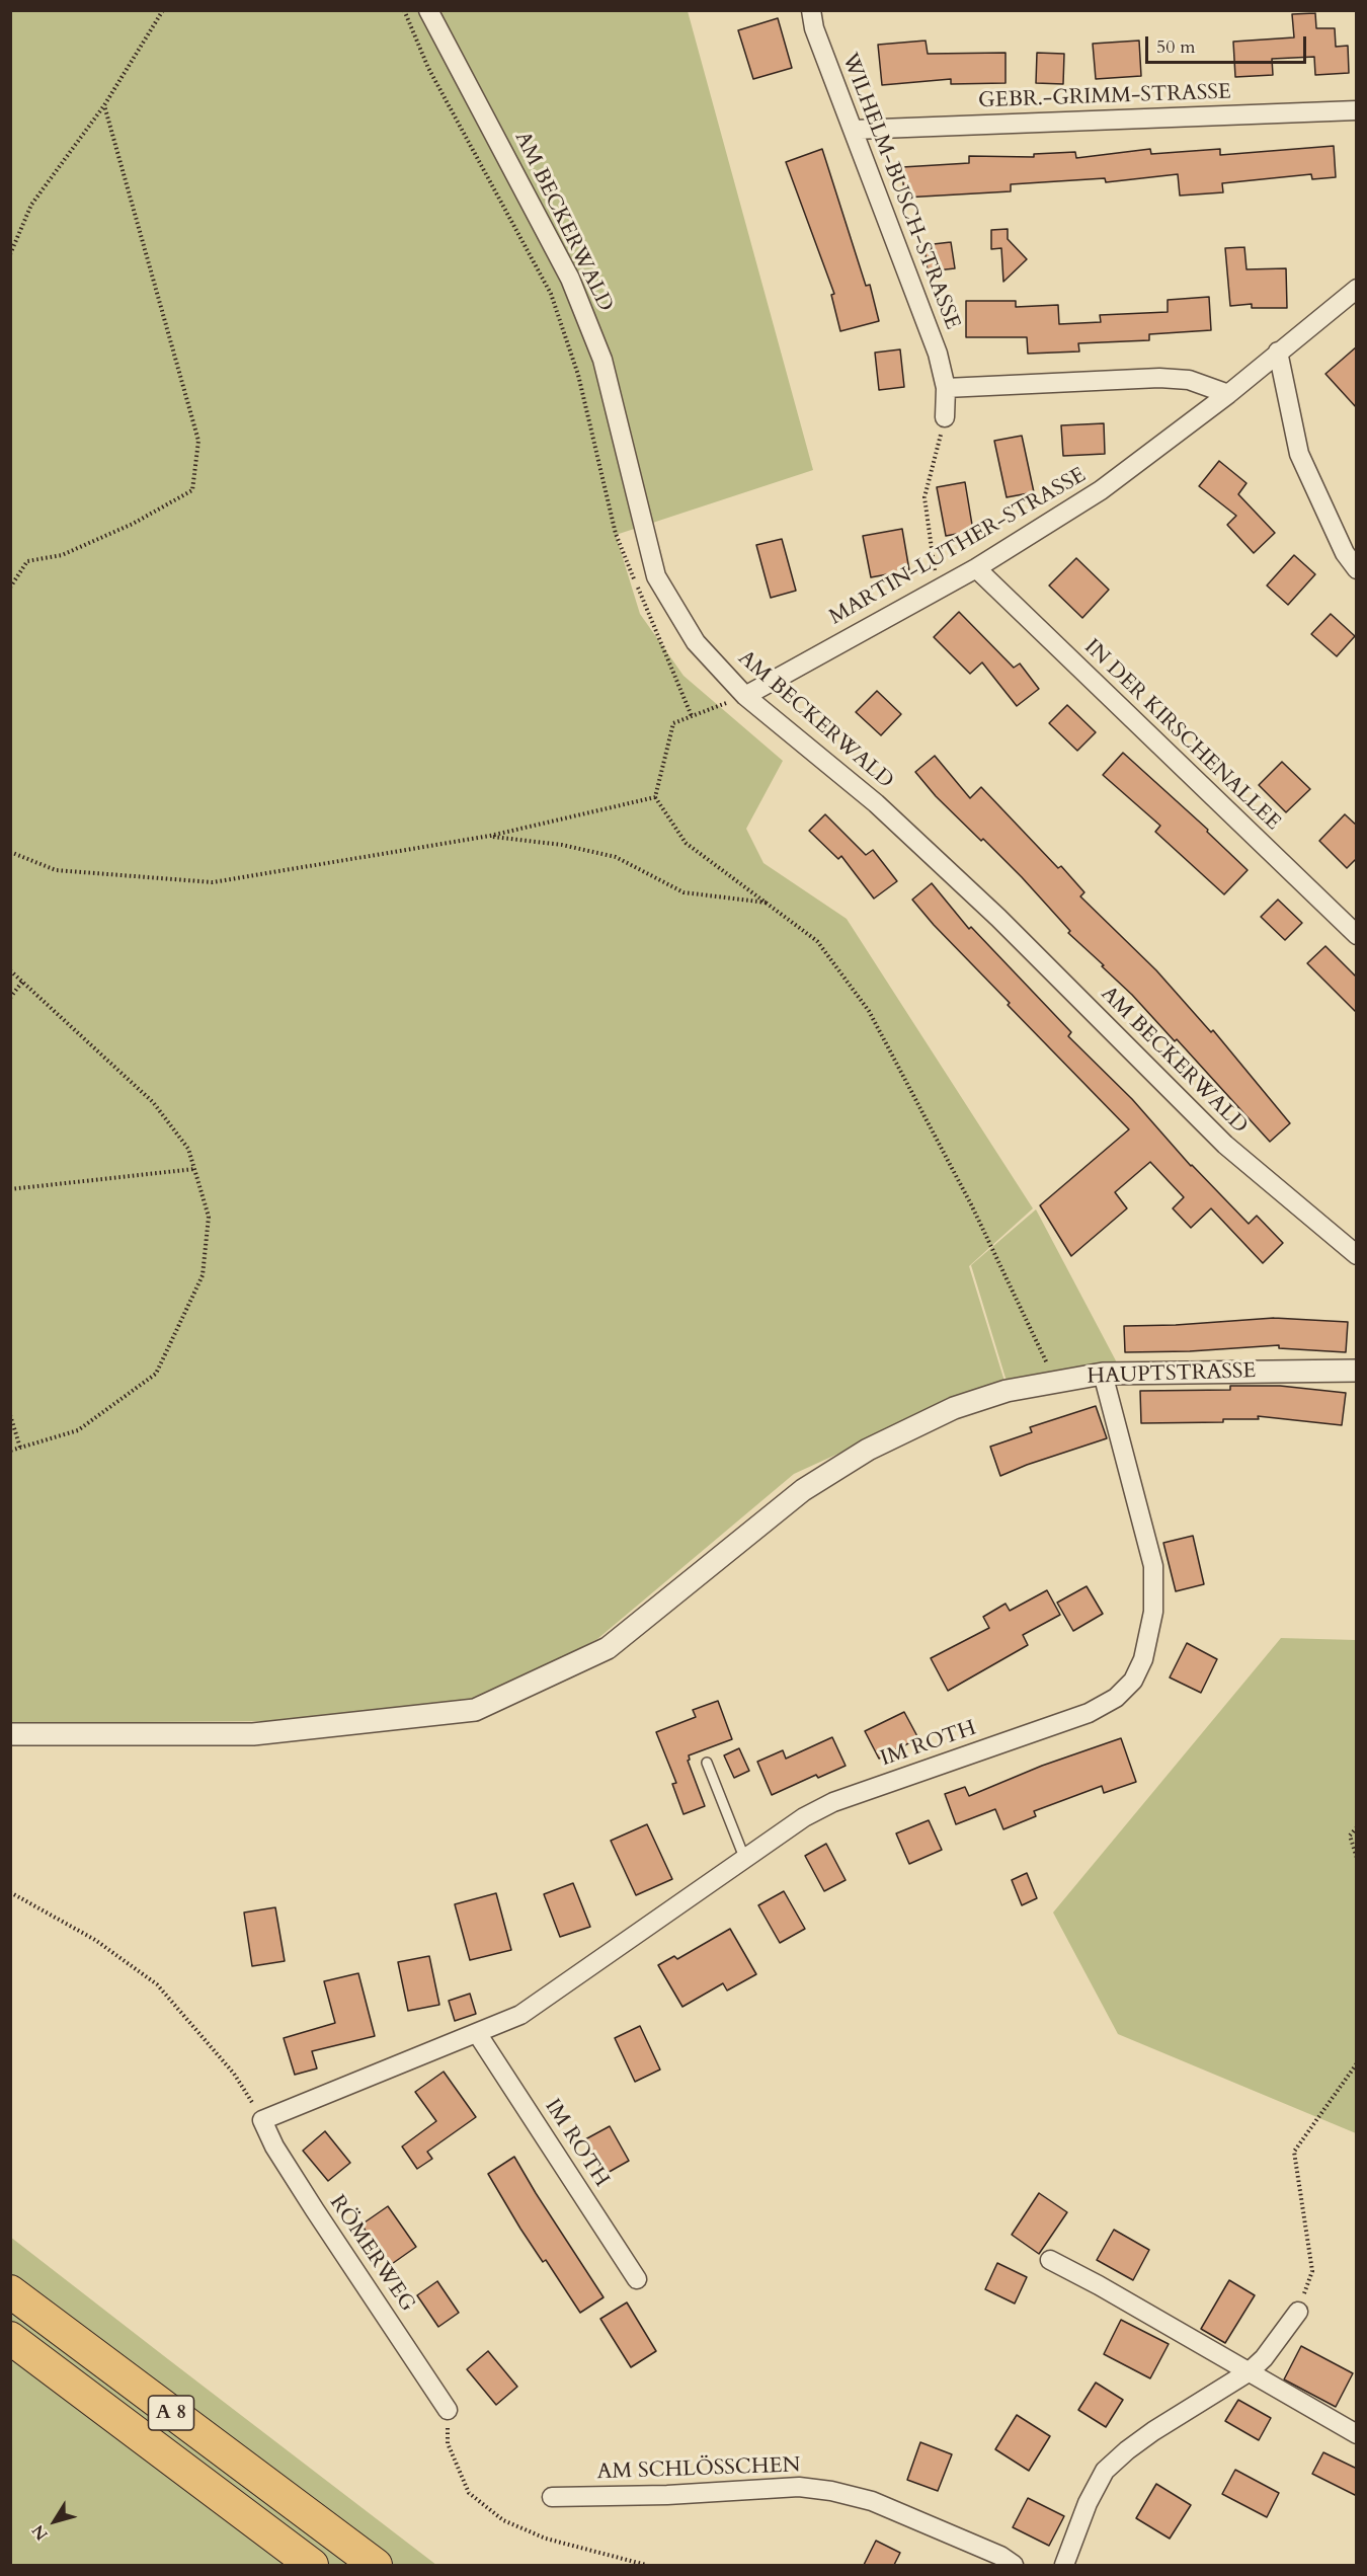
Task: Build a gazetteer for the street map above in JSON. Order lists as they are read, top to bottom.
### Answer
{
  "streets": {
    "highway": ["A 8"],
    "street": [
      "GEBR.-GRIMM-STRASSE",
      "WILHELM-BUSCH-STRASSE",
      "AM BECKERWALD",
      "MARTIN-LUTHER-STRASSE",
      "IN DER KIRSCHENALLEE",
      "HAUPTSTRASSE",
      "IM ROTH",
      "RÖMERWEG",
      "AM SCHLÖSSCHEN"
    ]
  },
  "crossings": [
    ["GEBR.-GRIMM-STRASSE", "WILHELM-BUSCH-STRASSE"],
    ["AM BECKERWALD", "MARTIN-LUTHER-STRASSE"],
    ["MARTIN-LUTHER-STRASSE", "IN DER KIRSCHENALLEE"],
    ["HAUPTSTRASSE", "IM ROTH"],
    ["IM ROTH", "RÖMERWEG"]
  ],
  "scale_bar": "50 m",
  "north": "bottom left"
}
